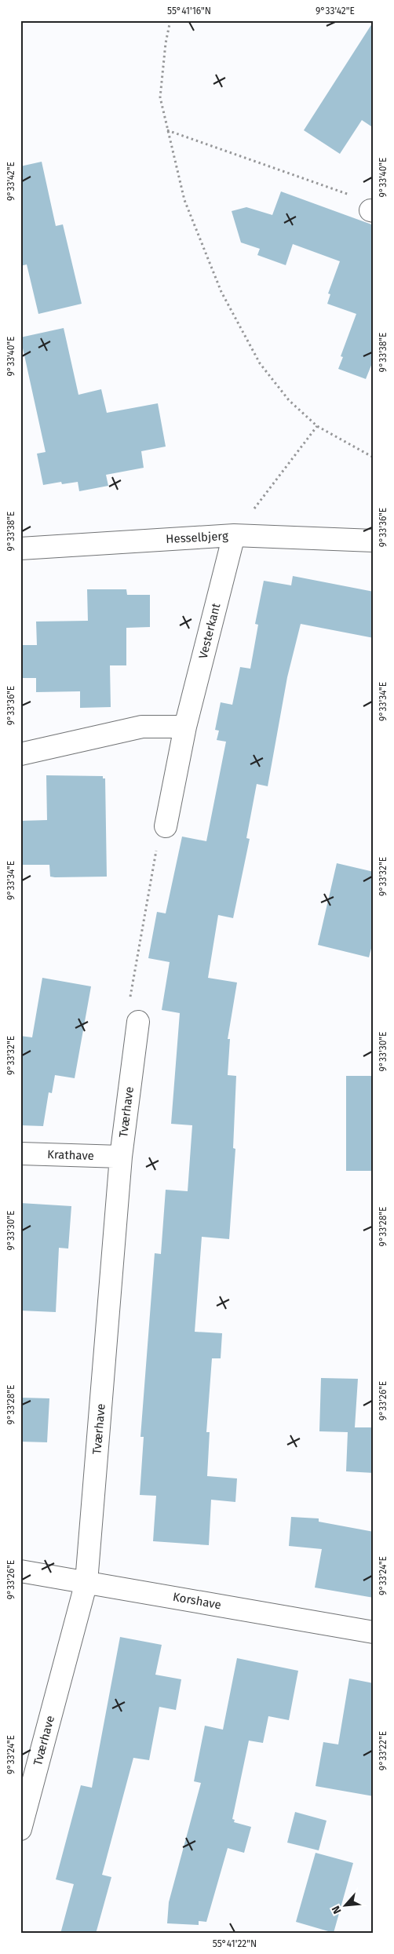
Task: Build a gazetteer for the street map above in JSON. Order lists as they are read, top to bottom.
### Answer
{
  "streets": {
    "street": [
      "Hesselbjerg",
      "Vesterkant",
      "Tværhave",
      "Krathave",
      "Korshave"
    ]
  },
  "crossings": [
    ["Hesselbjerg", "Vesterkant"],
    ["Tværhave", "Krathave"],
    ["Tværhave", "Korshave"]
  ],
  "north": "bottom left",
  "coordinates": [
    "55°41'16\"N",
    "9°33'42\"E",
    "9°33'40\"E",
    "9°33'38\"E",
    "9°33'36\"E",
    "9°33'34\"E",
    "9°33'32\"E",
    "9°33'30\"E",
    "9°33'28\"E",
    "9°33'26\"E",
    "9°33'24\"E",
    "9°33'22\"E",
    "55°41'22\"N"
  ]
}
